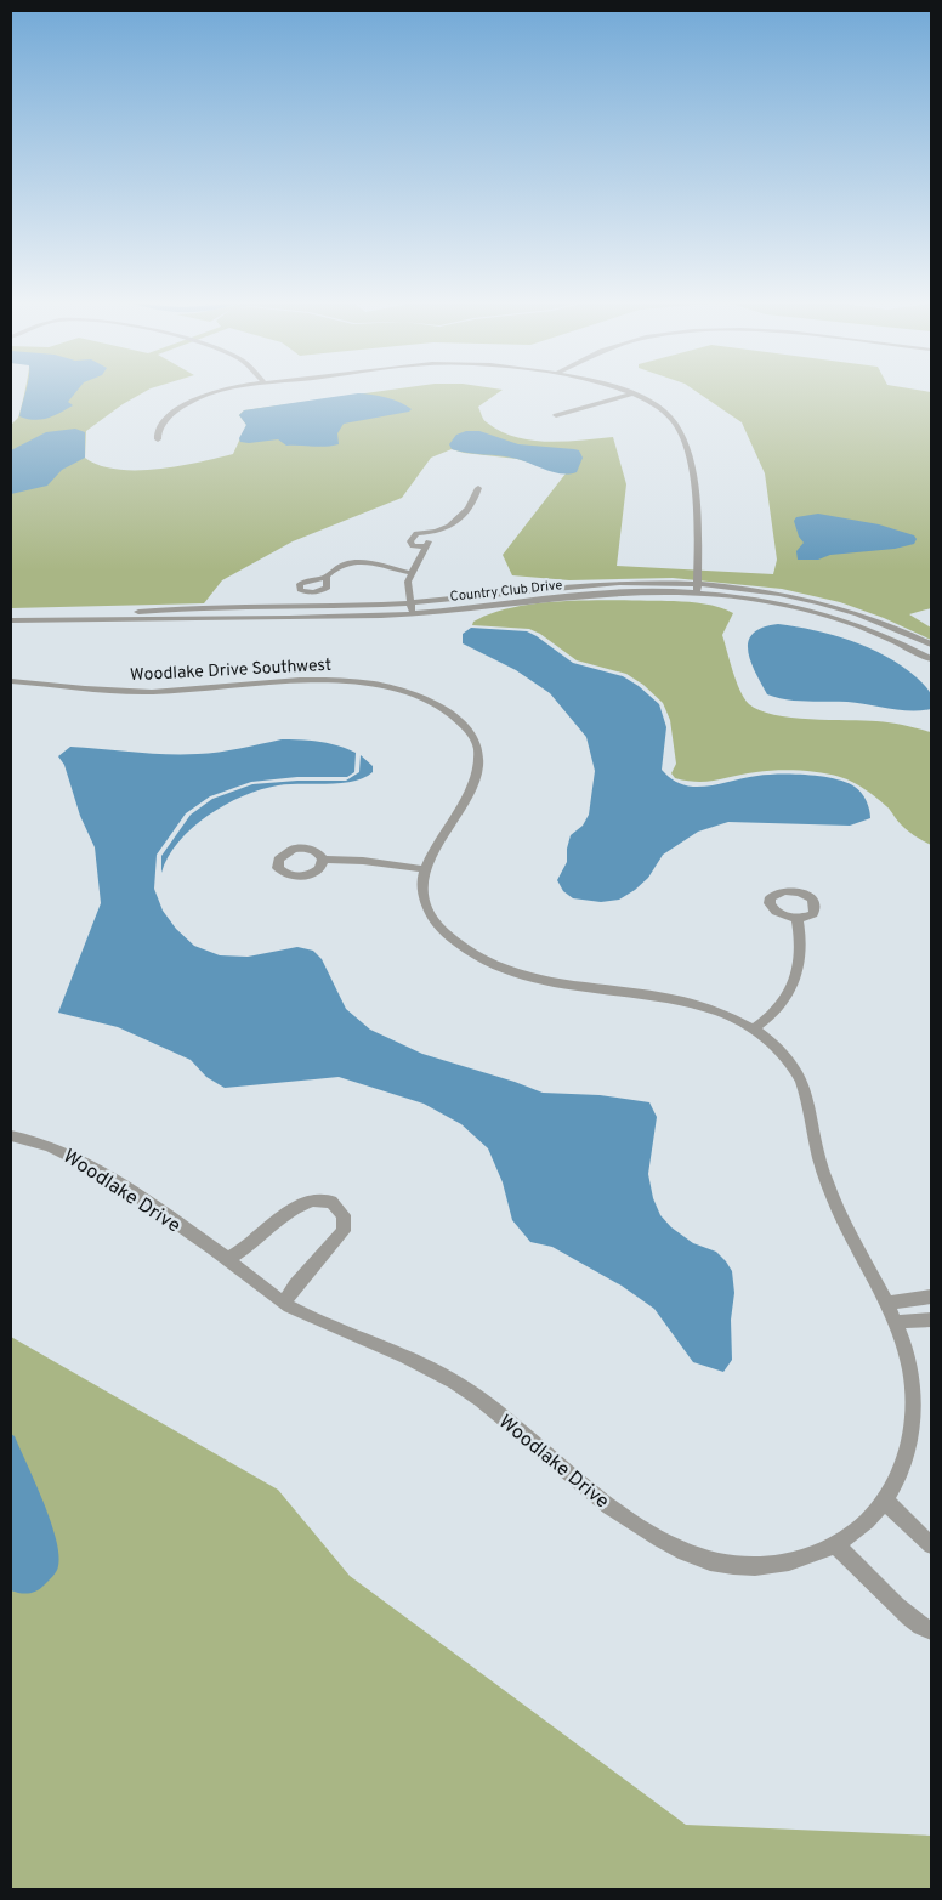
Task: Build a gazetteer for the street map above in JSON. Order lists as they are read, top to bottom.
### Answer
{
  "streets": {
    "street": ["Country Club Drive", "Woodlake Drive Southwest", "Woodlake Drive"]
  },
  "crossings": [
    ["Woodlake Drive Southwest", "Woodlake Drive"]
  ]
}
